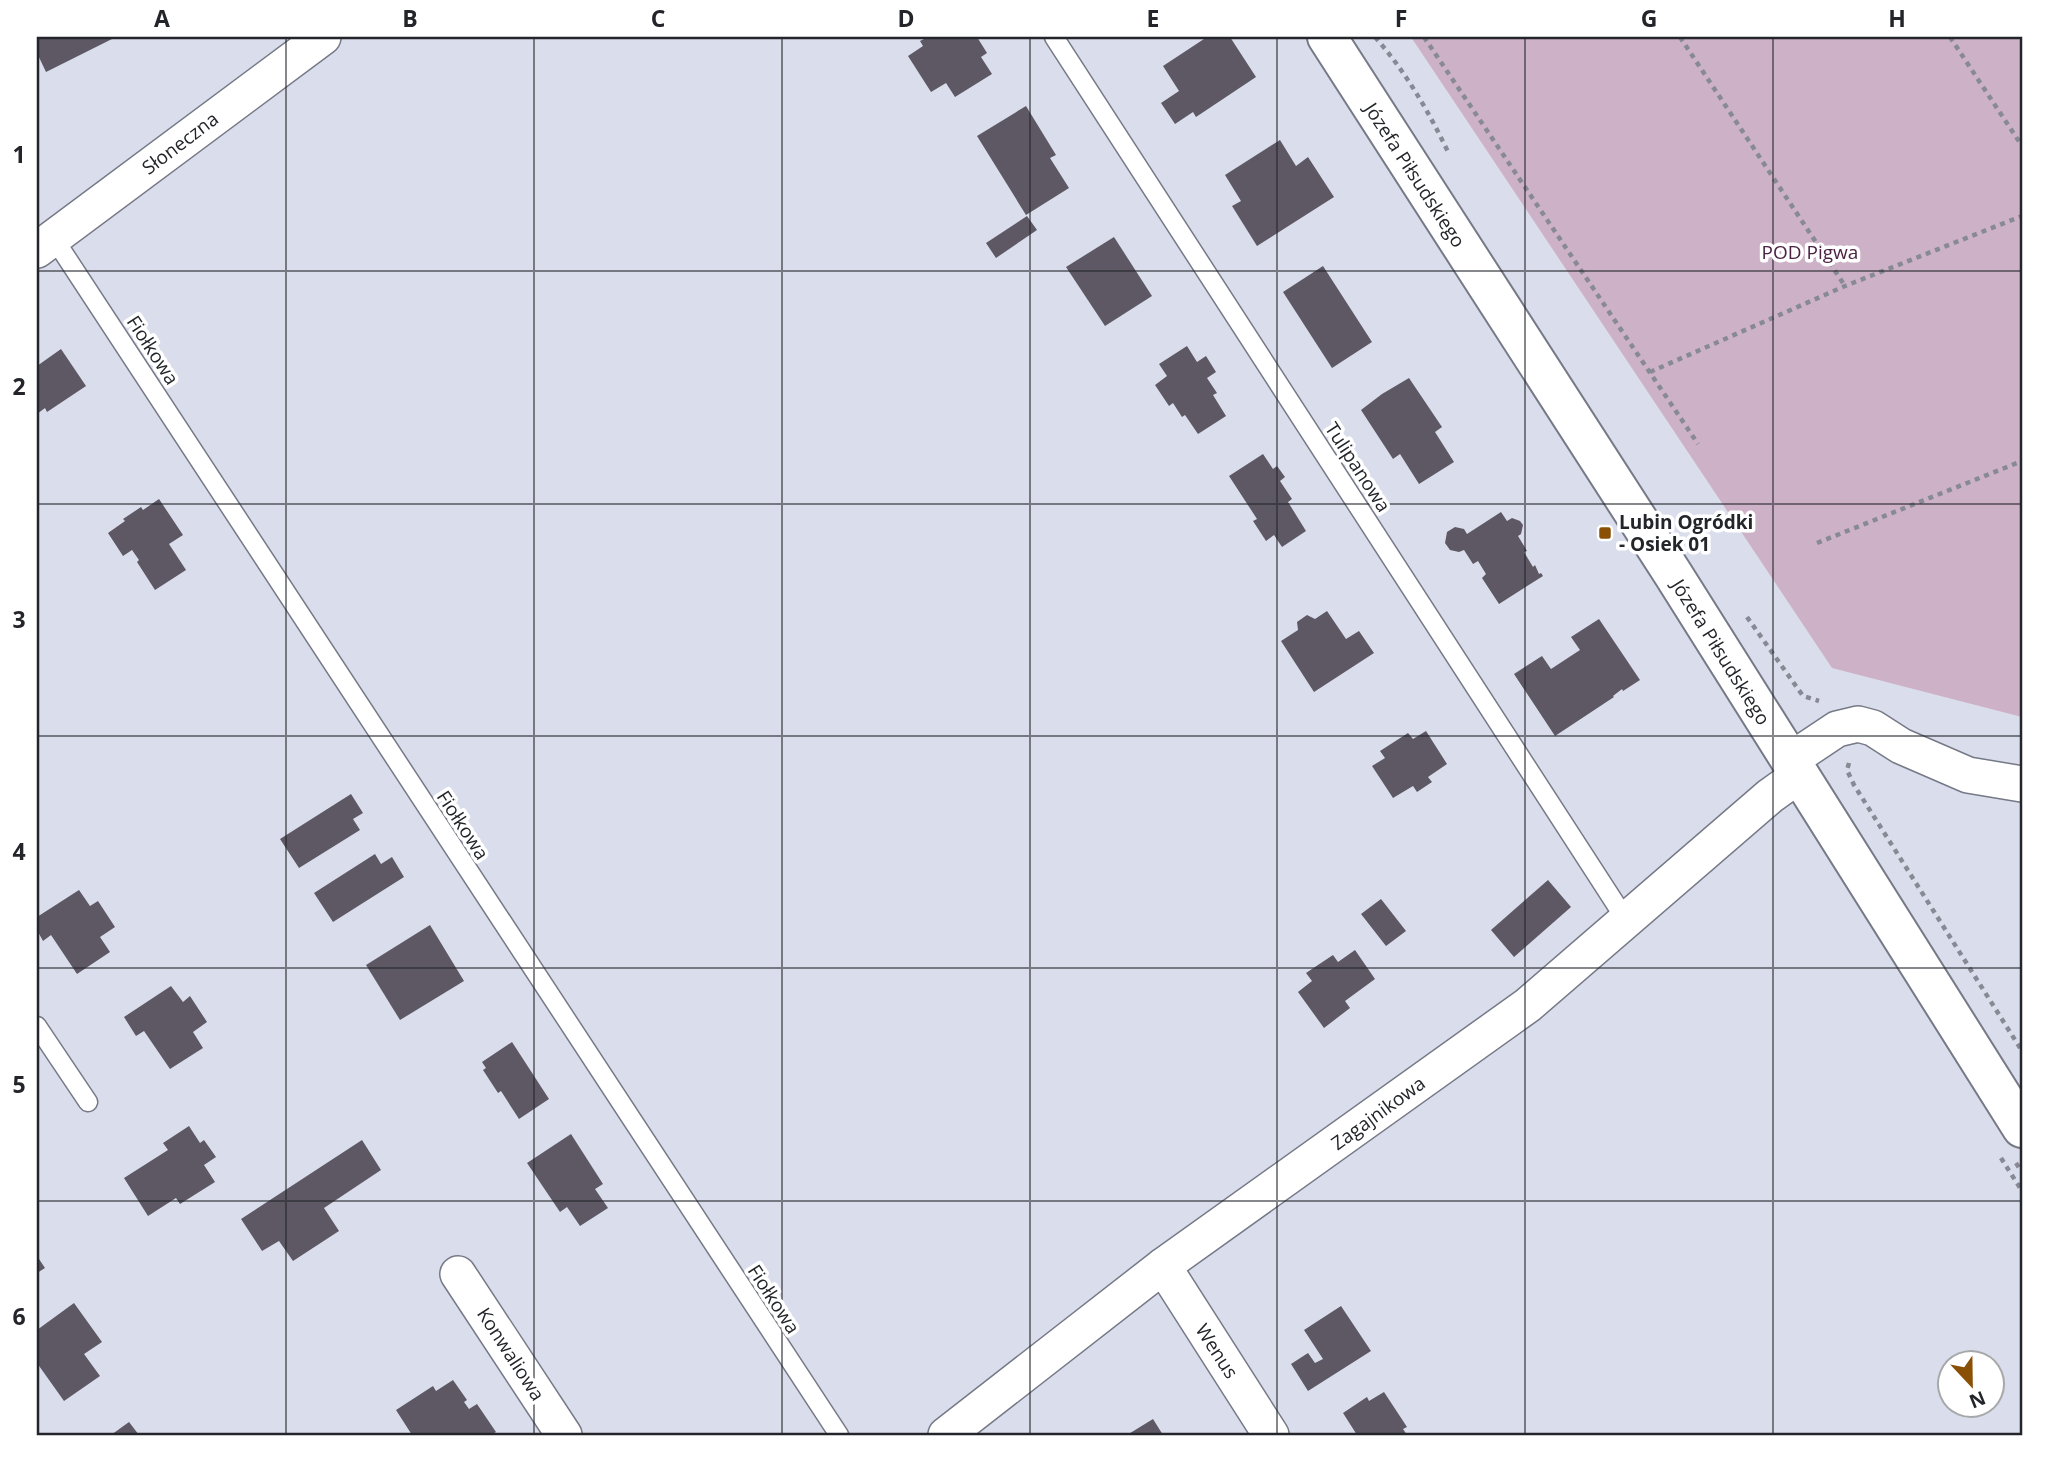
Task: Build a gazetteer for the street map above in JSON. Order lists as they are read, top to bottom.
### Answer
{
  "streets": {
    "street": [
      "Słoneczna",
      "Józefa Piłsudskiego",
      "Zagajnikowa",
      "Wenus",
      "Konwaliowa"
    ],
    "lane": ["Fiołkowa", "Tulipanowa"]
  },
  "crossings": [
    ["Słoneczna", "Fiołkowa"],
    ["Józefa Piłsudskiego", "Zagajnikowa"],
    ["Tulipanowa", "Zagajnikowa"],
    ["Zagajnikowa", "Wenus"]
  ],
  "parks": ["POD Pigwa"],
  "places": {
    "transit": ["Lubin Ogródki - Osiek 01"]
  },
  "north": "bottom",
  "grid": {
    "columns": [
      "A",
      "B",
      "C",
      "D",
      "E",
      "F",
      "G",
      "H"
    ],
    "rows": [
      "1",
      "2",
      "3",
      "4",
      "5",
      "6"
    ]
  }
}
